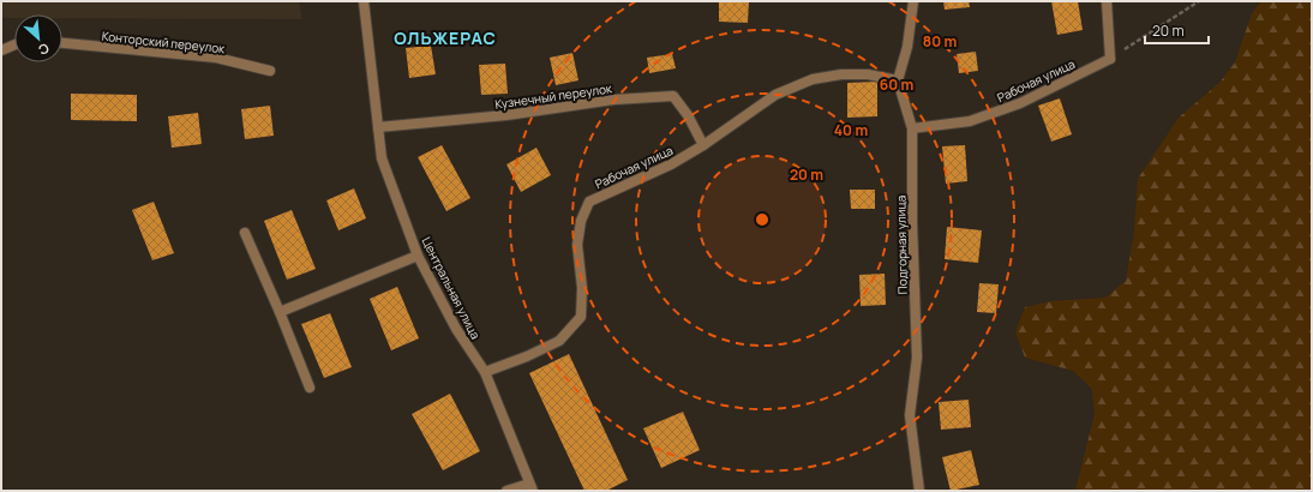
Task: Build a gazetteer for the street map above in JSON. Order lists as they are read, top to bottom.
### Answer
{
  "streets": {
    "street": [
      "Конторский переулок",
      "Рабочая улица",
      "Кузнечный переулок",
      "Подгорная улица",
      "Центральная улица"
    ]
  },
  "crossings": [
    ["Рабочая улица", "Кузнечный переулок"],
    ["Рабочая улица", "Подгорная улица"],
    ["Рабочая улица", "Центральная улица"],
    ["Кузнечный переулок", "Центральная улица"]
  ],
  "districts": ["ОЛЬЖЕРАС"],
  "scale_bar": "20 m",
  "north": "bottom right",
  "rings": [
    "80 m",
    "60 m",
    "40 m",
    "20 m"
  ]
}
